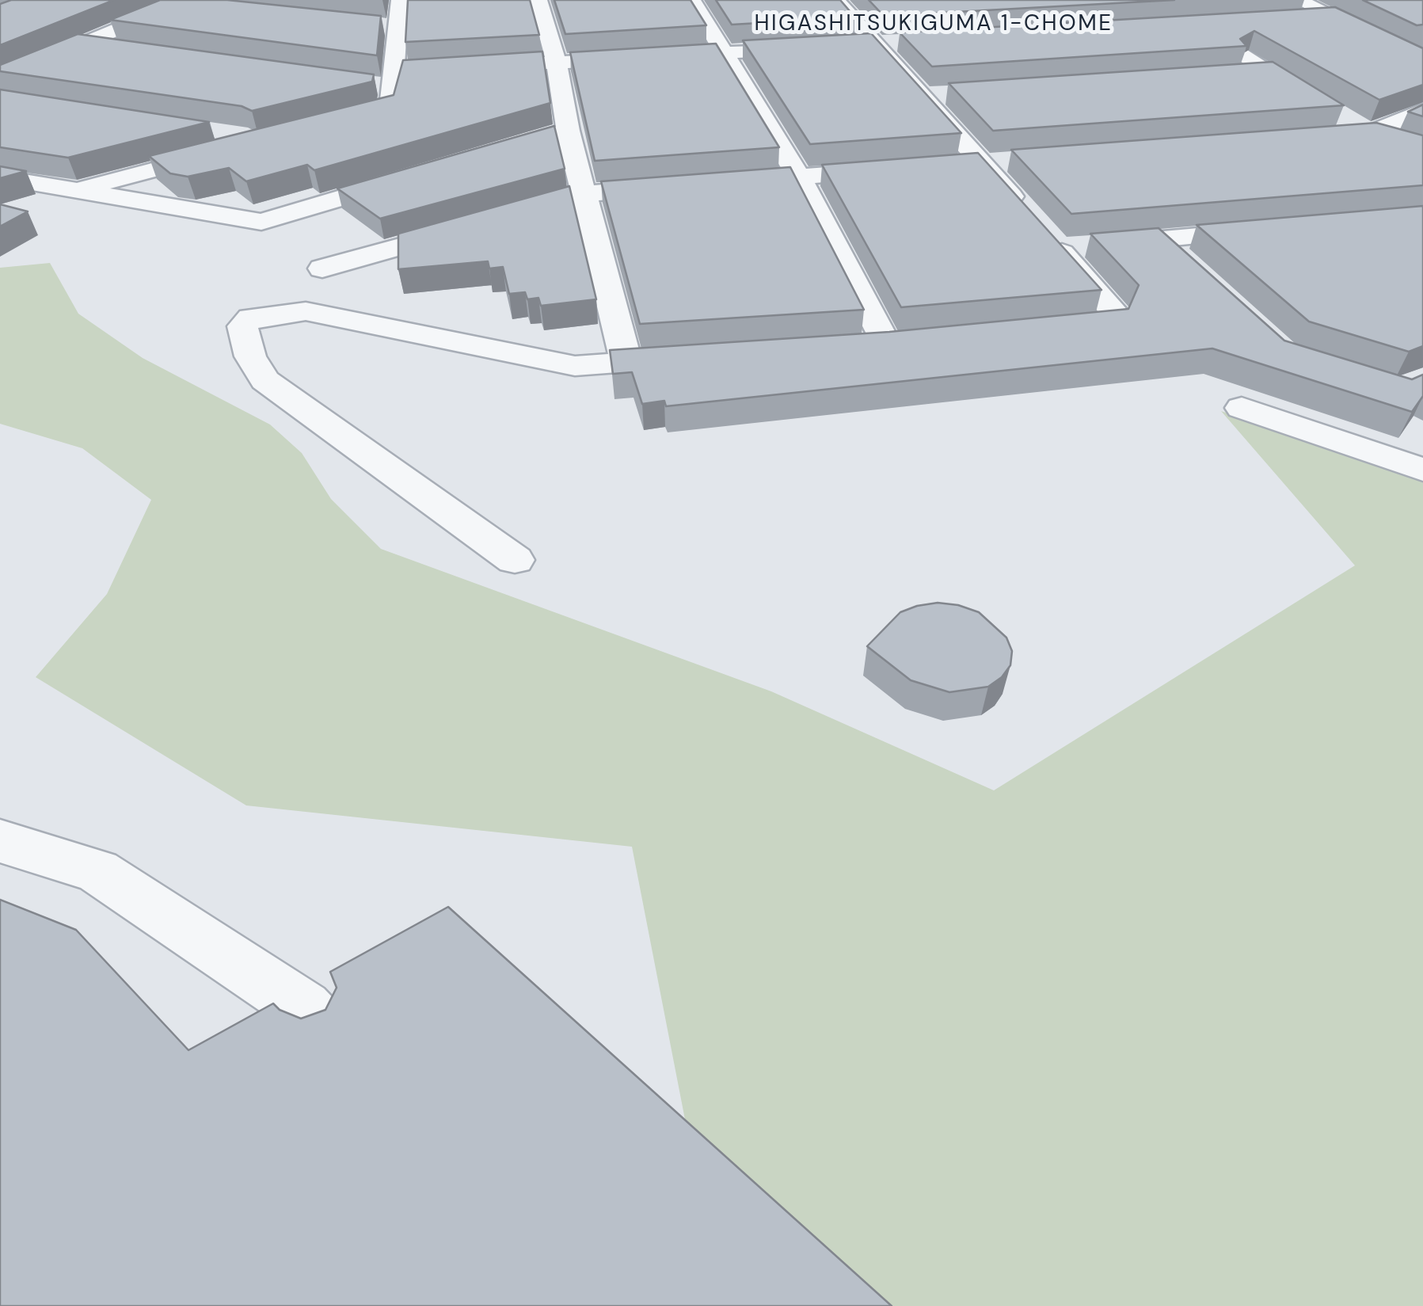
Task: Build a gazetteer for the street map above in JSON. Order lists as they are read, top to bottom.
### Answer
{
  "districts": ["HIGASHITSUKIGUMA 1-CHOME"]
}
